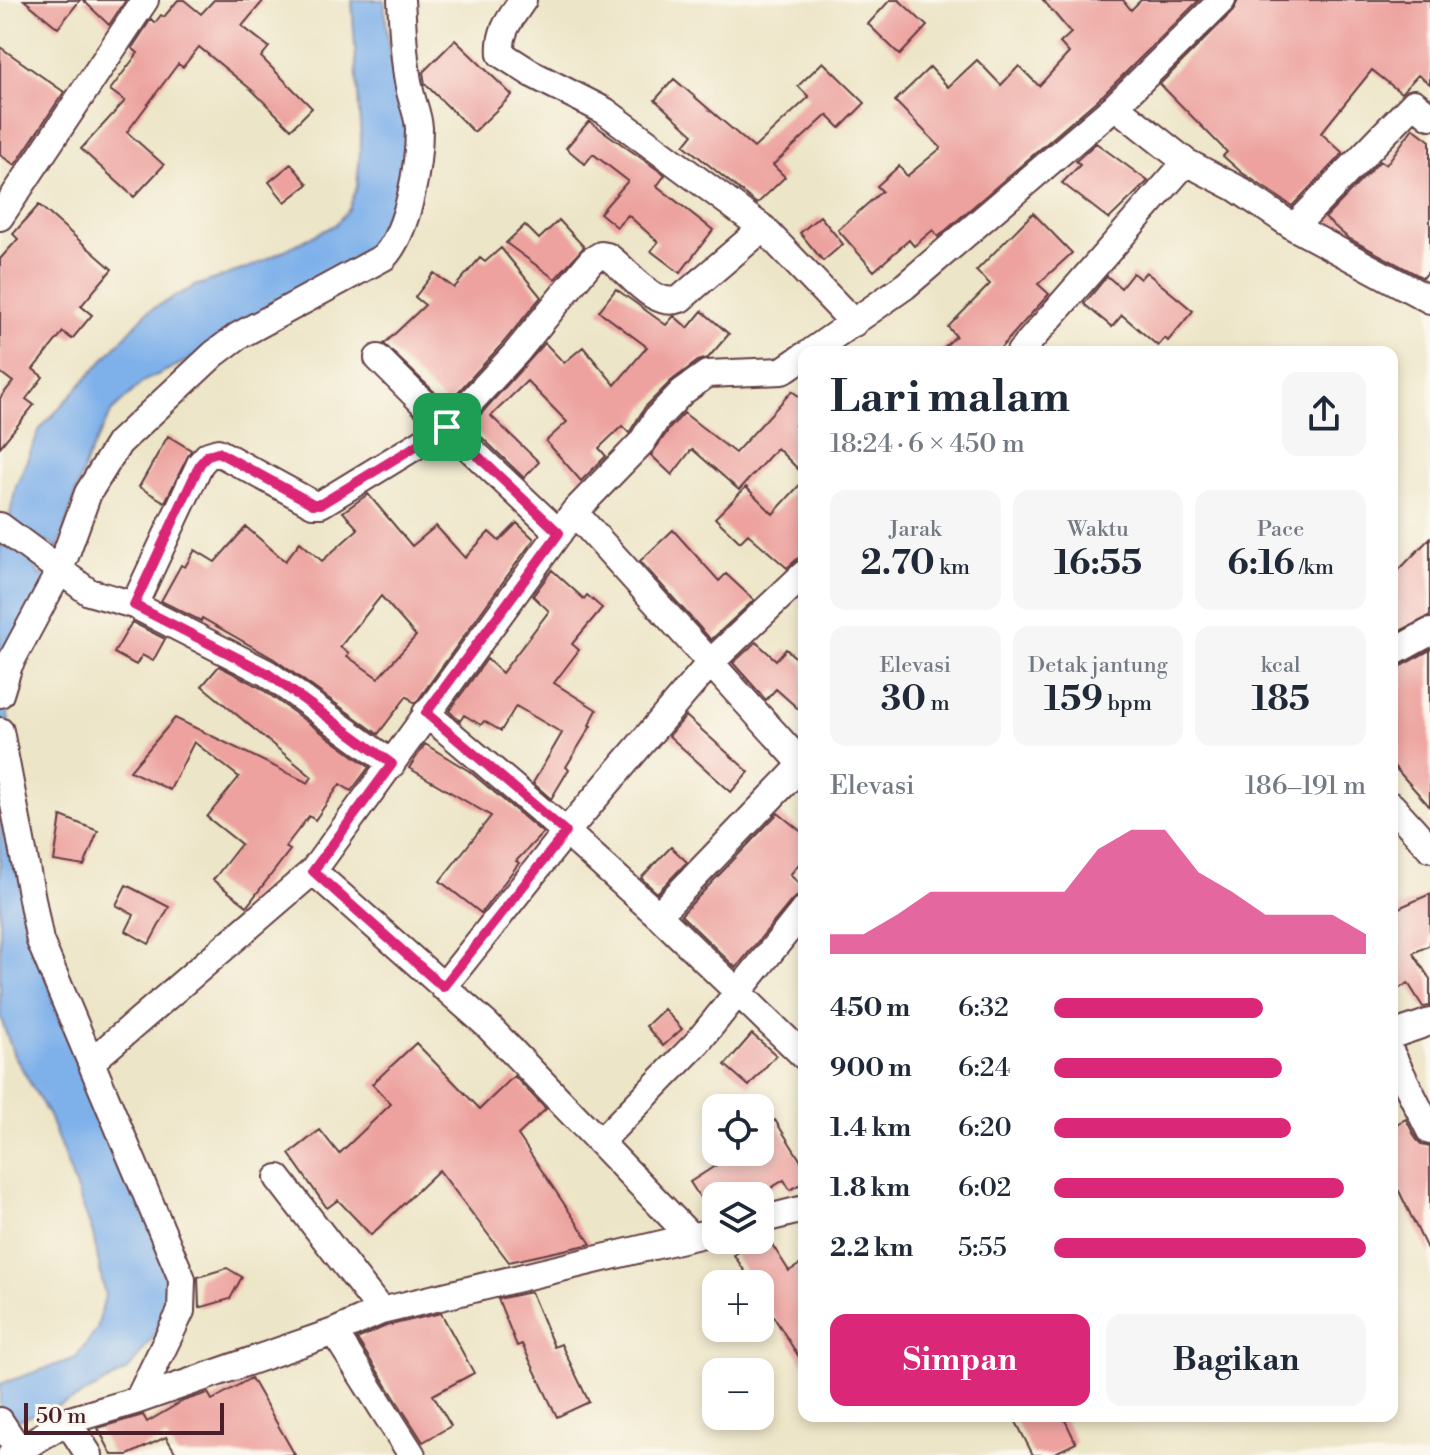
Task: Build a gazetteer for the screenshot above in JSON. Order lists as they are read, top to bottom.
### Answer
{
  "scale_bar": "50 m",
  "page": {
    "heading": ["Lari malam", "18:24 · 6 × 450 m"],
    "stats": [
      ["Jarak", "2.70 km"],
      ["Waktu", "16:55"],
      ["Pace", "6:16 /km"],
      ["Elevasi", "30 m"],
      ["Detak jantung", "159 bpm"],
      ["kcal", "185"]
    ],
    "chart": ["Elevasi", "186–191 m"],
    "list": [
      {
        "name": "450 m",
        "note": "6:32"
      },
      {
        "name": "900 m",
        "note": "6:24"
      },
      {
        "name": "1.4 km",
        "note": "6:20"
      },
      {
        "name": "1.8 km",
        "note": "6:02"
      },
      {
        "name": "2.2 km",
        "note": "5:55"
      }
    ],
    "map_buttons": ["+", "−"],
    "buttons": ["Simpan", "Bagikan"],
    "scale": "50 m"
  }
}
